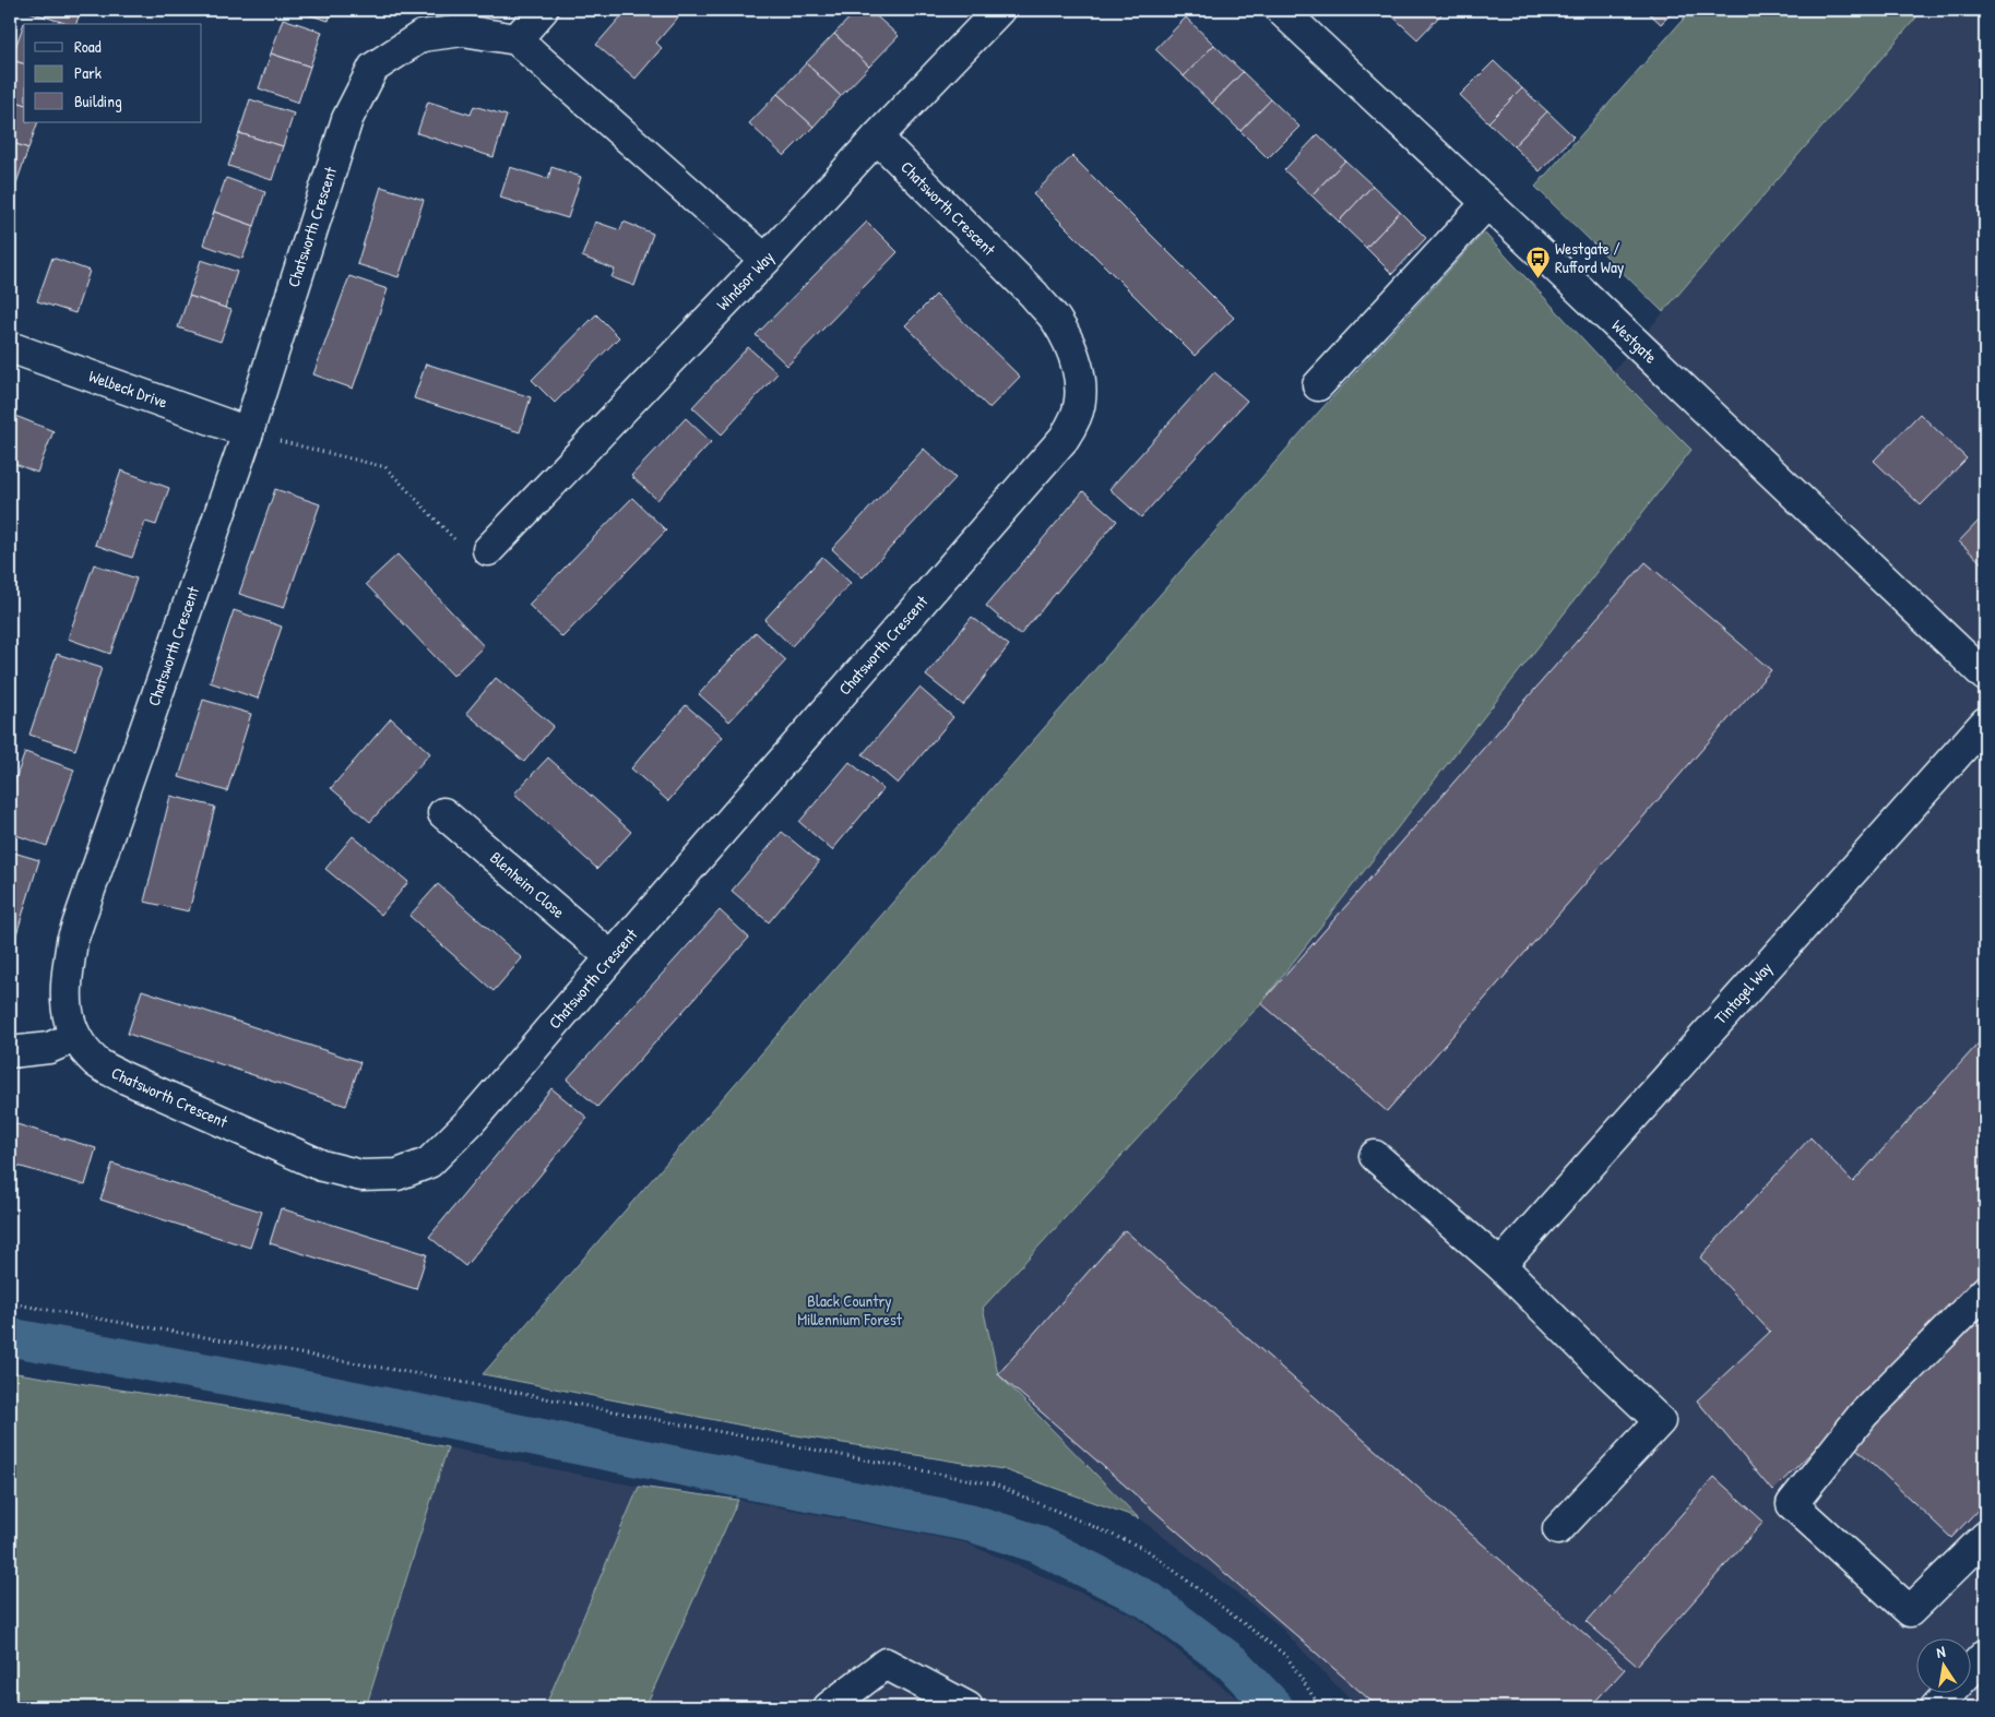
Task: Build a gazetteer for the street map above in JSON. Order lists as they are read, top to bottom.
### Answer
{
  "streets": {
    "street": [
      "Chatsworth Crescent",
      "Windsor Way",
      "Westgate",
      "Welbeck Drive",
      "Blenheim Close",
      "Tintagel Way"
    ]
  },
  "crossings": [
    ["Chatsworth Crescent", "Windsor Way"],
    ["Chatsworth Crescent", "Welbeck Drive"],
    ["Chatsworth Crescent", "Blenheim Close"]
  ],
  "parks": ["Black Country Millennium Forest"],
  "places": {
    "bus stop": ["Westgate / Rufford Way"]
  },
  "legend": ["Road", "Park", "Building"],
  "north": "top"
}
